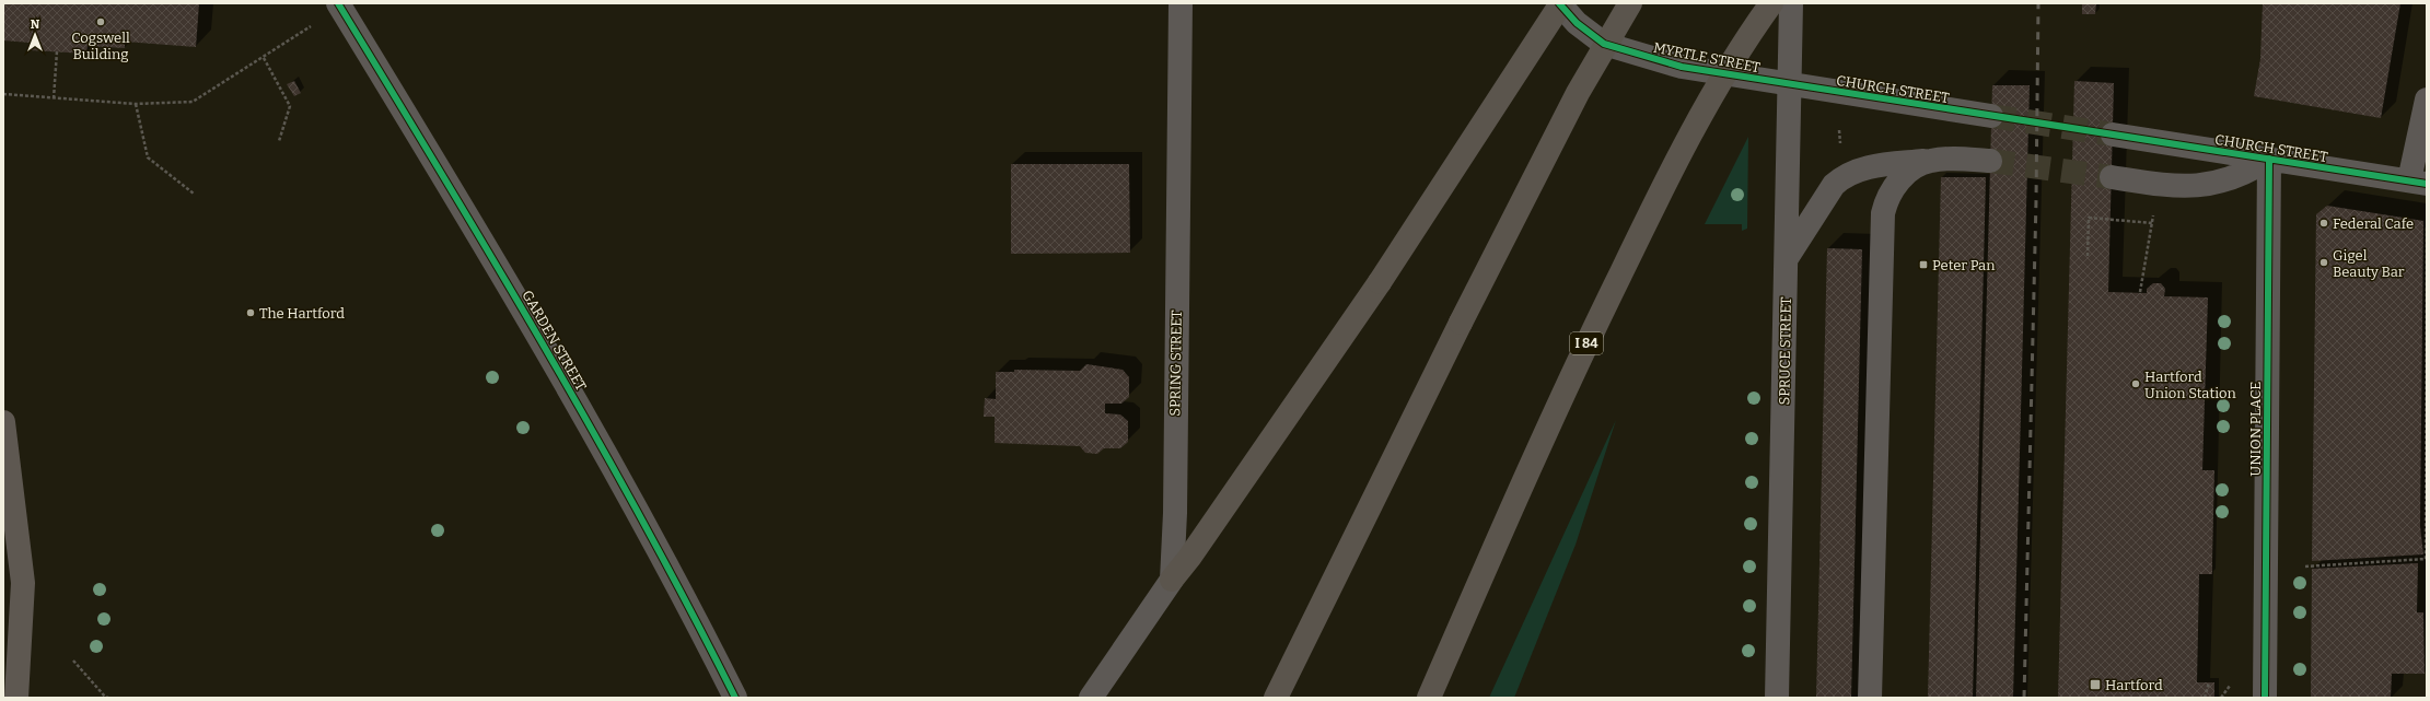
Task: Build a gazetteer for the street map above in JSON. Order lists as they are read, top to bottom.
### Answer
{
  "streets": {
    "highway": ["I 84"],
    "street": [
      "MYRTLE STREET",
      "CHURCH STREET",
      "GARDEN STREET",
      "SPRUCE STREET",
      "SPRING STREET",
      "UNION PLACE"
    ]
  },
  "crossings": [
    ["MYRTLE STREET", "CHURCH STREET"],
    ["MYRTLE STREET", "SPRUCE STREET"],
    ["CHURCH STREET", "SPRUCE STREET"],
    ["CHURCH STREET", "UNION PLACE"]
  ],
  "places": {
    "other": [
      "Cogswell Building",
      "Federal Cafe",
      "Gigel Beauty Bar",
      "The Hartford",
      "Hartford Union Station"
    ],
    "transit": ["Peter Pan", "Hartford"]
  },
  "north": "top"
}
